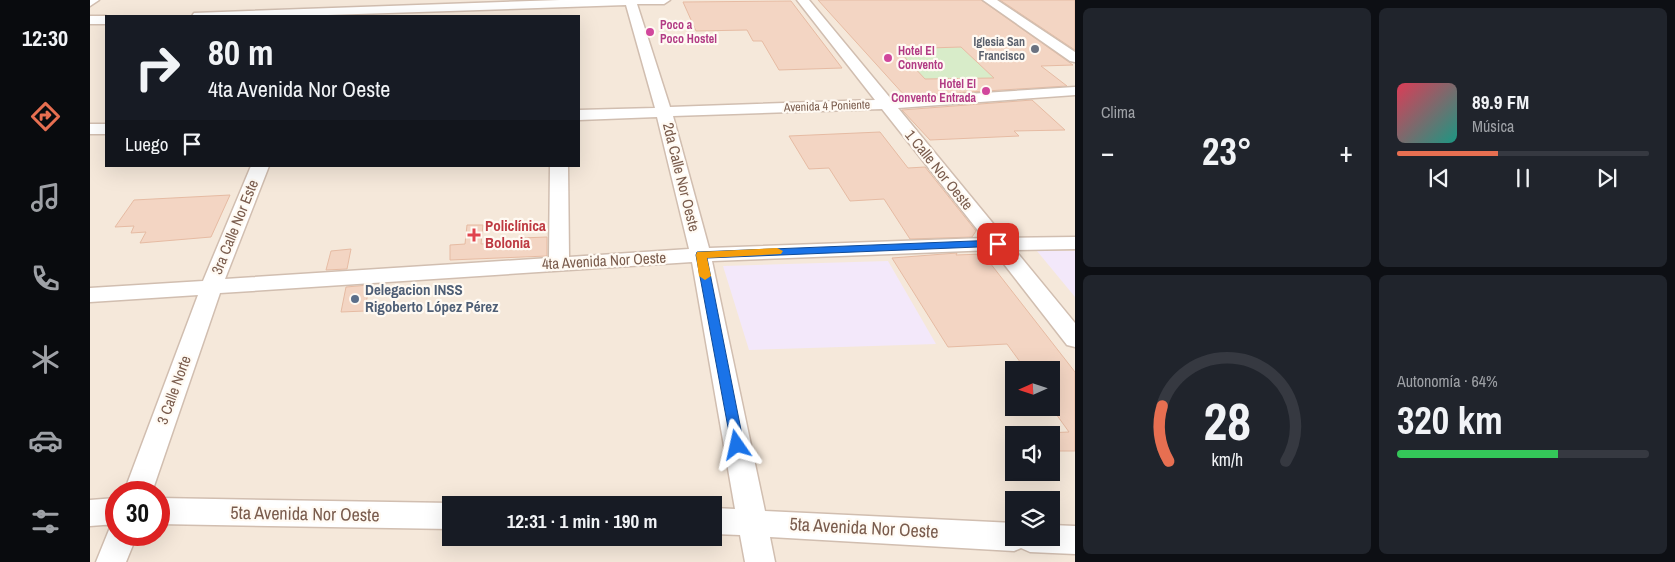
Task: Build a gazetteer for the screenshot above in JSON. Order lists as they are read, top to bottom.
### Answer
{
  "streets": {
    "street": [
      "Avenida 4 Poniente",
      "1 Calle Nor Oeste",
      "2da Calle Nor Oeste",
      "3ra Calle Nor Este",
      "4ta Avenida Nor Oeste",
      "3 Calle Norte",
      "5ta Avenida Nor Oeste"
    ]
  },
  "crossings": [
    ["Avenida 4 Poniente", "1 Calle Nor Oeste"],
    ["Avenida 4 Poniente", "2da Calle Nor Oeste"],
    ["1 Calle Nor Oeste", "4ta Avenida Nor Oeste"],
    ["2da Calle Nor Oeste", "4ta Avenida Nor Oeste"],
    ["2da Calle Nor Oeste", "5ta Avenida Nor Oeste"],
    ["3ra Calle Nor Este", "4ta Avenida Nor Oeste"],
    ["3ra Calle Nor Este", "3 Calle Norte"],
    ["4ta Avenida Nor Oeste", "3 Calle Norte"]
  ],
  "places": {
    "other": [
      "Poco a Poco Hostel",
      "Iglesia San Francisco",
      "Hotel El Convento",
      "Hotel El Convento Entrada",
      "Delegacion INSS Rigoberto López Pérez"
    ],
    "health": ["Policlínica Bolonia"]
  },
  "north": "left",
  "page": {
    "tabs": "12:30",
    "tile": [
      "Clima",
      ["Autonomía · 64%", "320 km"]
    ],
    "turn": ["80 m", "4ta Avenida Nor Oeste"],
    "song": ["89.9 FM", "Música"],
    "then": "Luego",
    "heat": ["−", "23°", "+"],
    "limit": "30",
    "trip": "12:31 · 1 min · 190 m",
    "gauge": ["28", "km/h"]
  }
}
